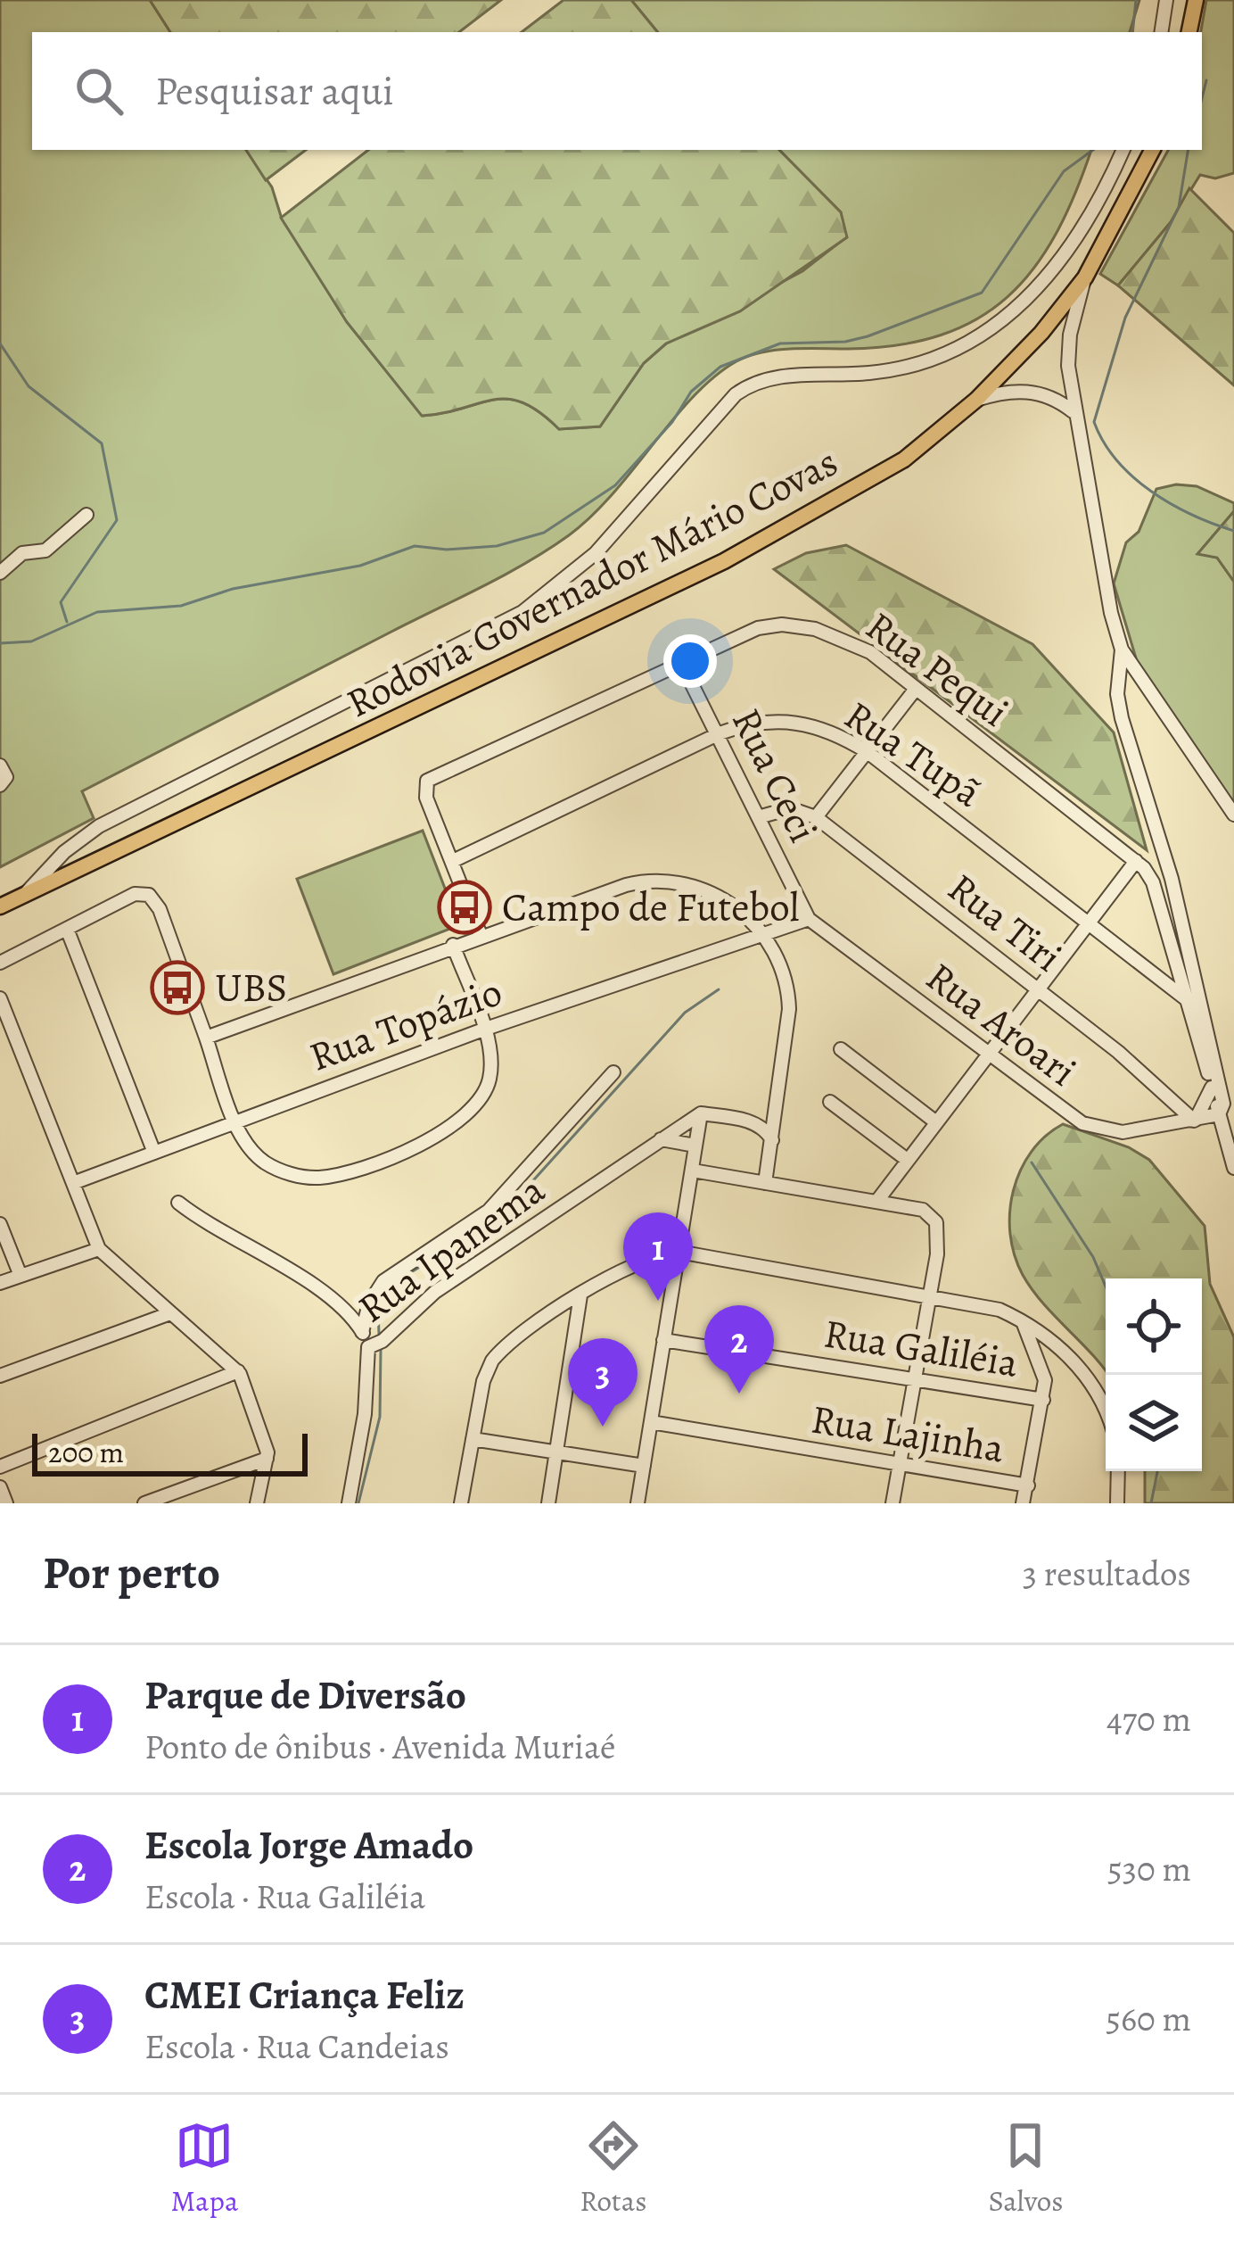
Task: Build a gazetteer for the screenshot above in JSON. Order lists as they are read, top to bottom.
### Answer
{
  "streets": {
    "main road": ["Rodovia Governador Mário Covas"],
    "street": [
      "Rua Pequi",
      "Rua Tupã",
      "Rua Ceci",
      "Rua Tiri",
      "Rua Topázio",
      "Rua Aroari",
      "Rua Ipanema",
      "Rua Galiléia",
      "Rua Lajinha"
    ]
  },
  "crossings": [
    ["Rua Pequi", "Rua Tupã"],
    ["Rua Pequi", "Rua Ceci"],
    ["Rua Tupã", "Rua Ceci"],
    ["Rua Ceci", "Rua Aroari"],
    ["Rua Tiri", "Rua Aroari"]
  ],
  "places": {
    "bus stop": ["Campo de Futebol", "UBS"]
  },
  "scale_bar": "200 m",
  "page": {
    "search": "Pesquisar aqui",
    "pins": ["1", "2", "3"],
    "scale": "200 m",
    "heading": ["Por perto", "3 resultados"],
    "list": [
      {
        "mark": "1",
        "name": "Parque de Diversão",
        "note": "Ponto de ônibus · Avenida Muriaé",
        "value": "470 m"
      },
      {
        "mark": "2",
        "name": "Escola Jorge Amado",
        "note": "Escola · Rua Galiléia",
        "value": "530 m"
      },
      {
        "mark": "3",
        "name": "CMEI Criança Feliz",
        "note": "Escola · Rua Candeias",
        "value": "560 m"
      }
    ],
    "nav": ["Mapa", "Rotas", "Salvos"]
  }
}
